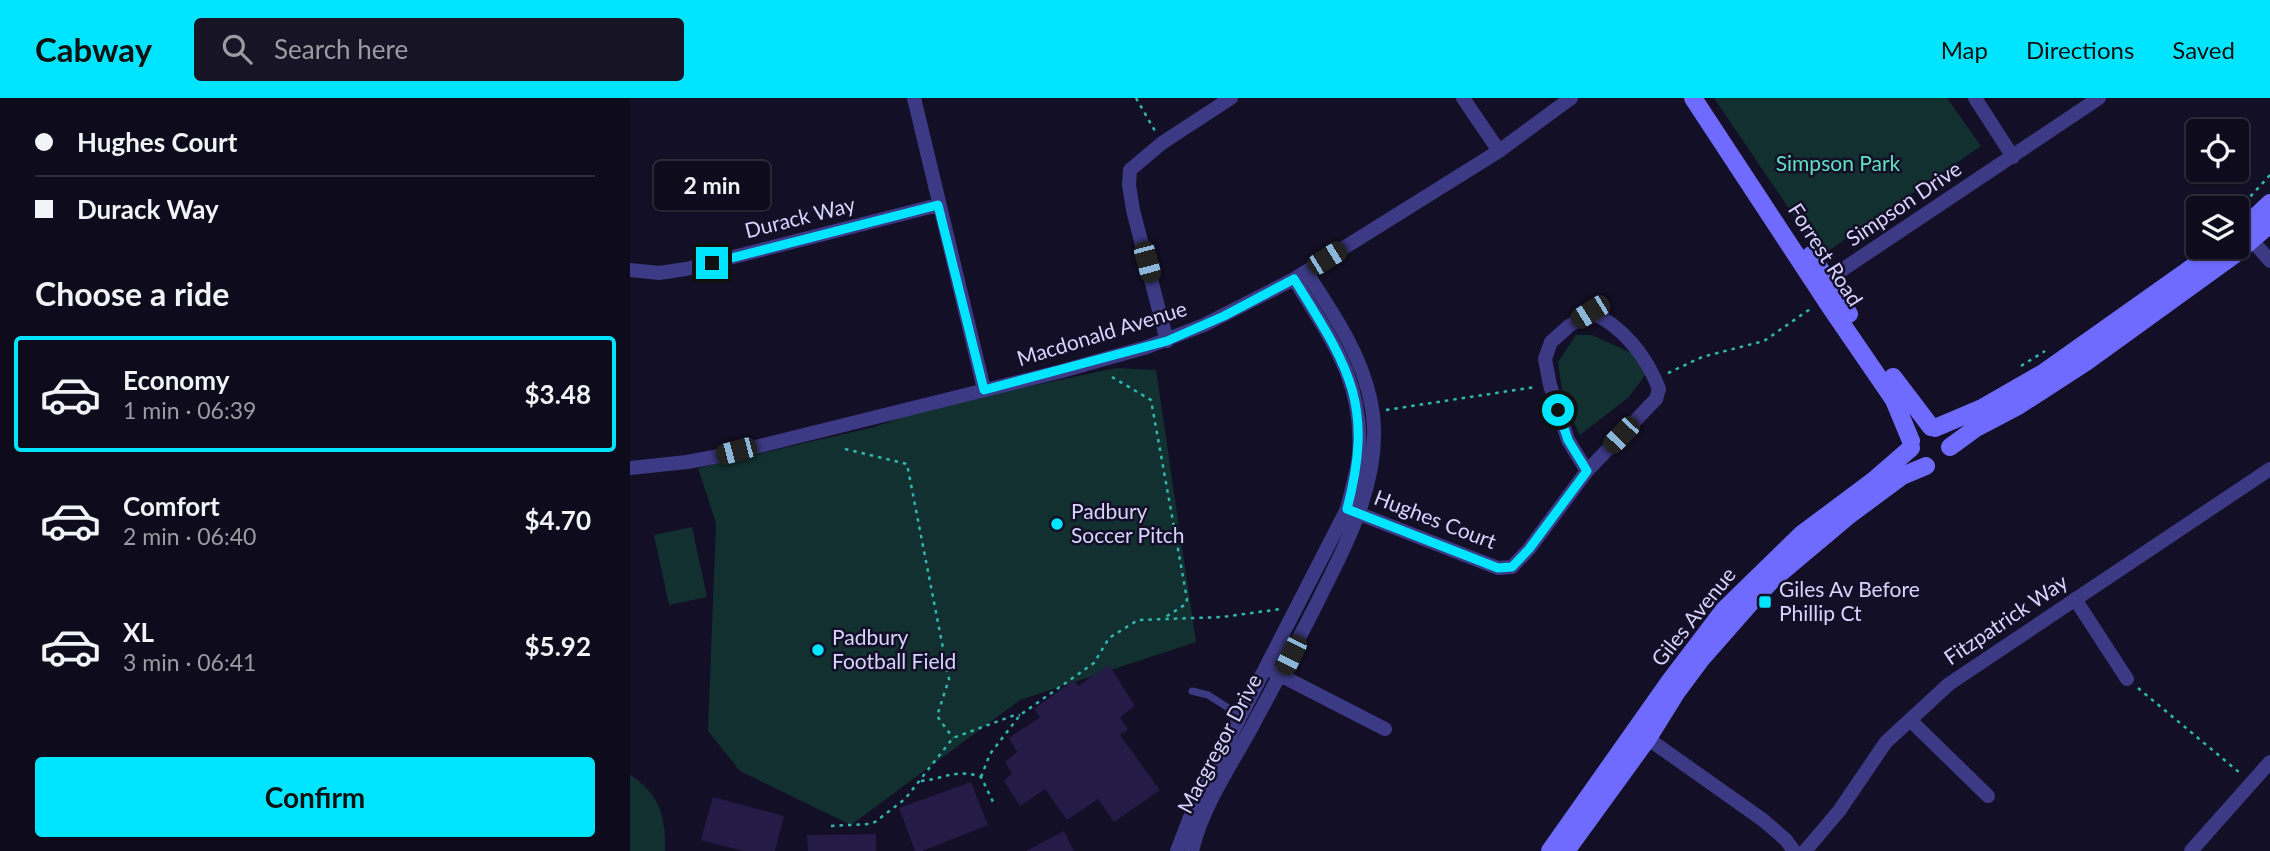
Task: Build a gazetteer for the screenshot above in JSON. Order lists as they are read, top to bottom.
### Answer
{
  "streets": {
    "street": [
      "Simpson Drive",
      "Durack Way",
      "Forrest Road",
      "Macdonald Avenue",
      "Hughes Court",
      "Giles Avenue",
      "Fitzpatrick Way",
      "Macgregor Drive"
    ]
  },
  "crossings": [
    ["Simpson Drive", "Forrest Road"],
    ["Forrest Road", "Giles Avenue"],
    ["Macdonald Avenue", "Macgregor Drive"],
    ["Hughes Court", "Macgregor Drive"]
  ],
  "parks": ["Simpson Park"],
  "places": {
    "other": ["Padbury Soccer Pitch", "Padbury Football Field"],
    "transit": ["Giles Av Before Phillip Ct"]
  },
  "page": {
    "header": "Cabway",
    "search": "Search here",
    "nav": ["Map", "Directions", "Saved"],
    "banner": ["Hughes Court", "Durack Way"],
    "bubble": "2 min",
    "heading": "Choose a ride",
    "list": [
      {
        "name": "Economy",
        "note": "1 min · 06:39",
        "value": "$3.48"
      },
      {
        "name": "Comfort",
        "note": "2 min · 06:40",
        "value": "$4.70"
      },
      {
        "name": "XL",
        "note": "3 min · 06:41",
        "value": "$5.92"
      }
    ],
    "buttons": "Confirm"
  }
}
